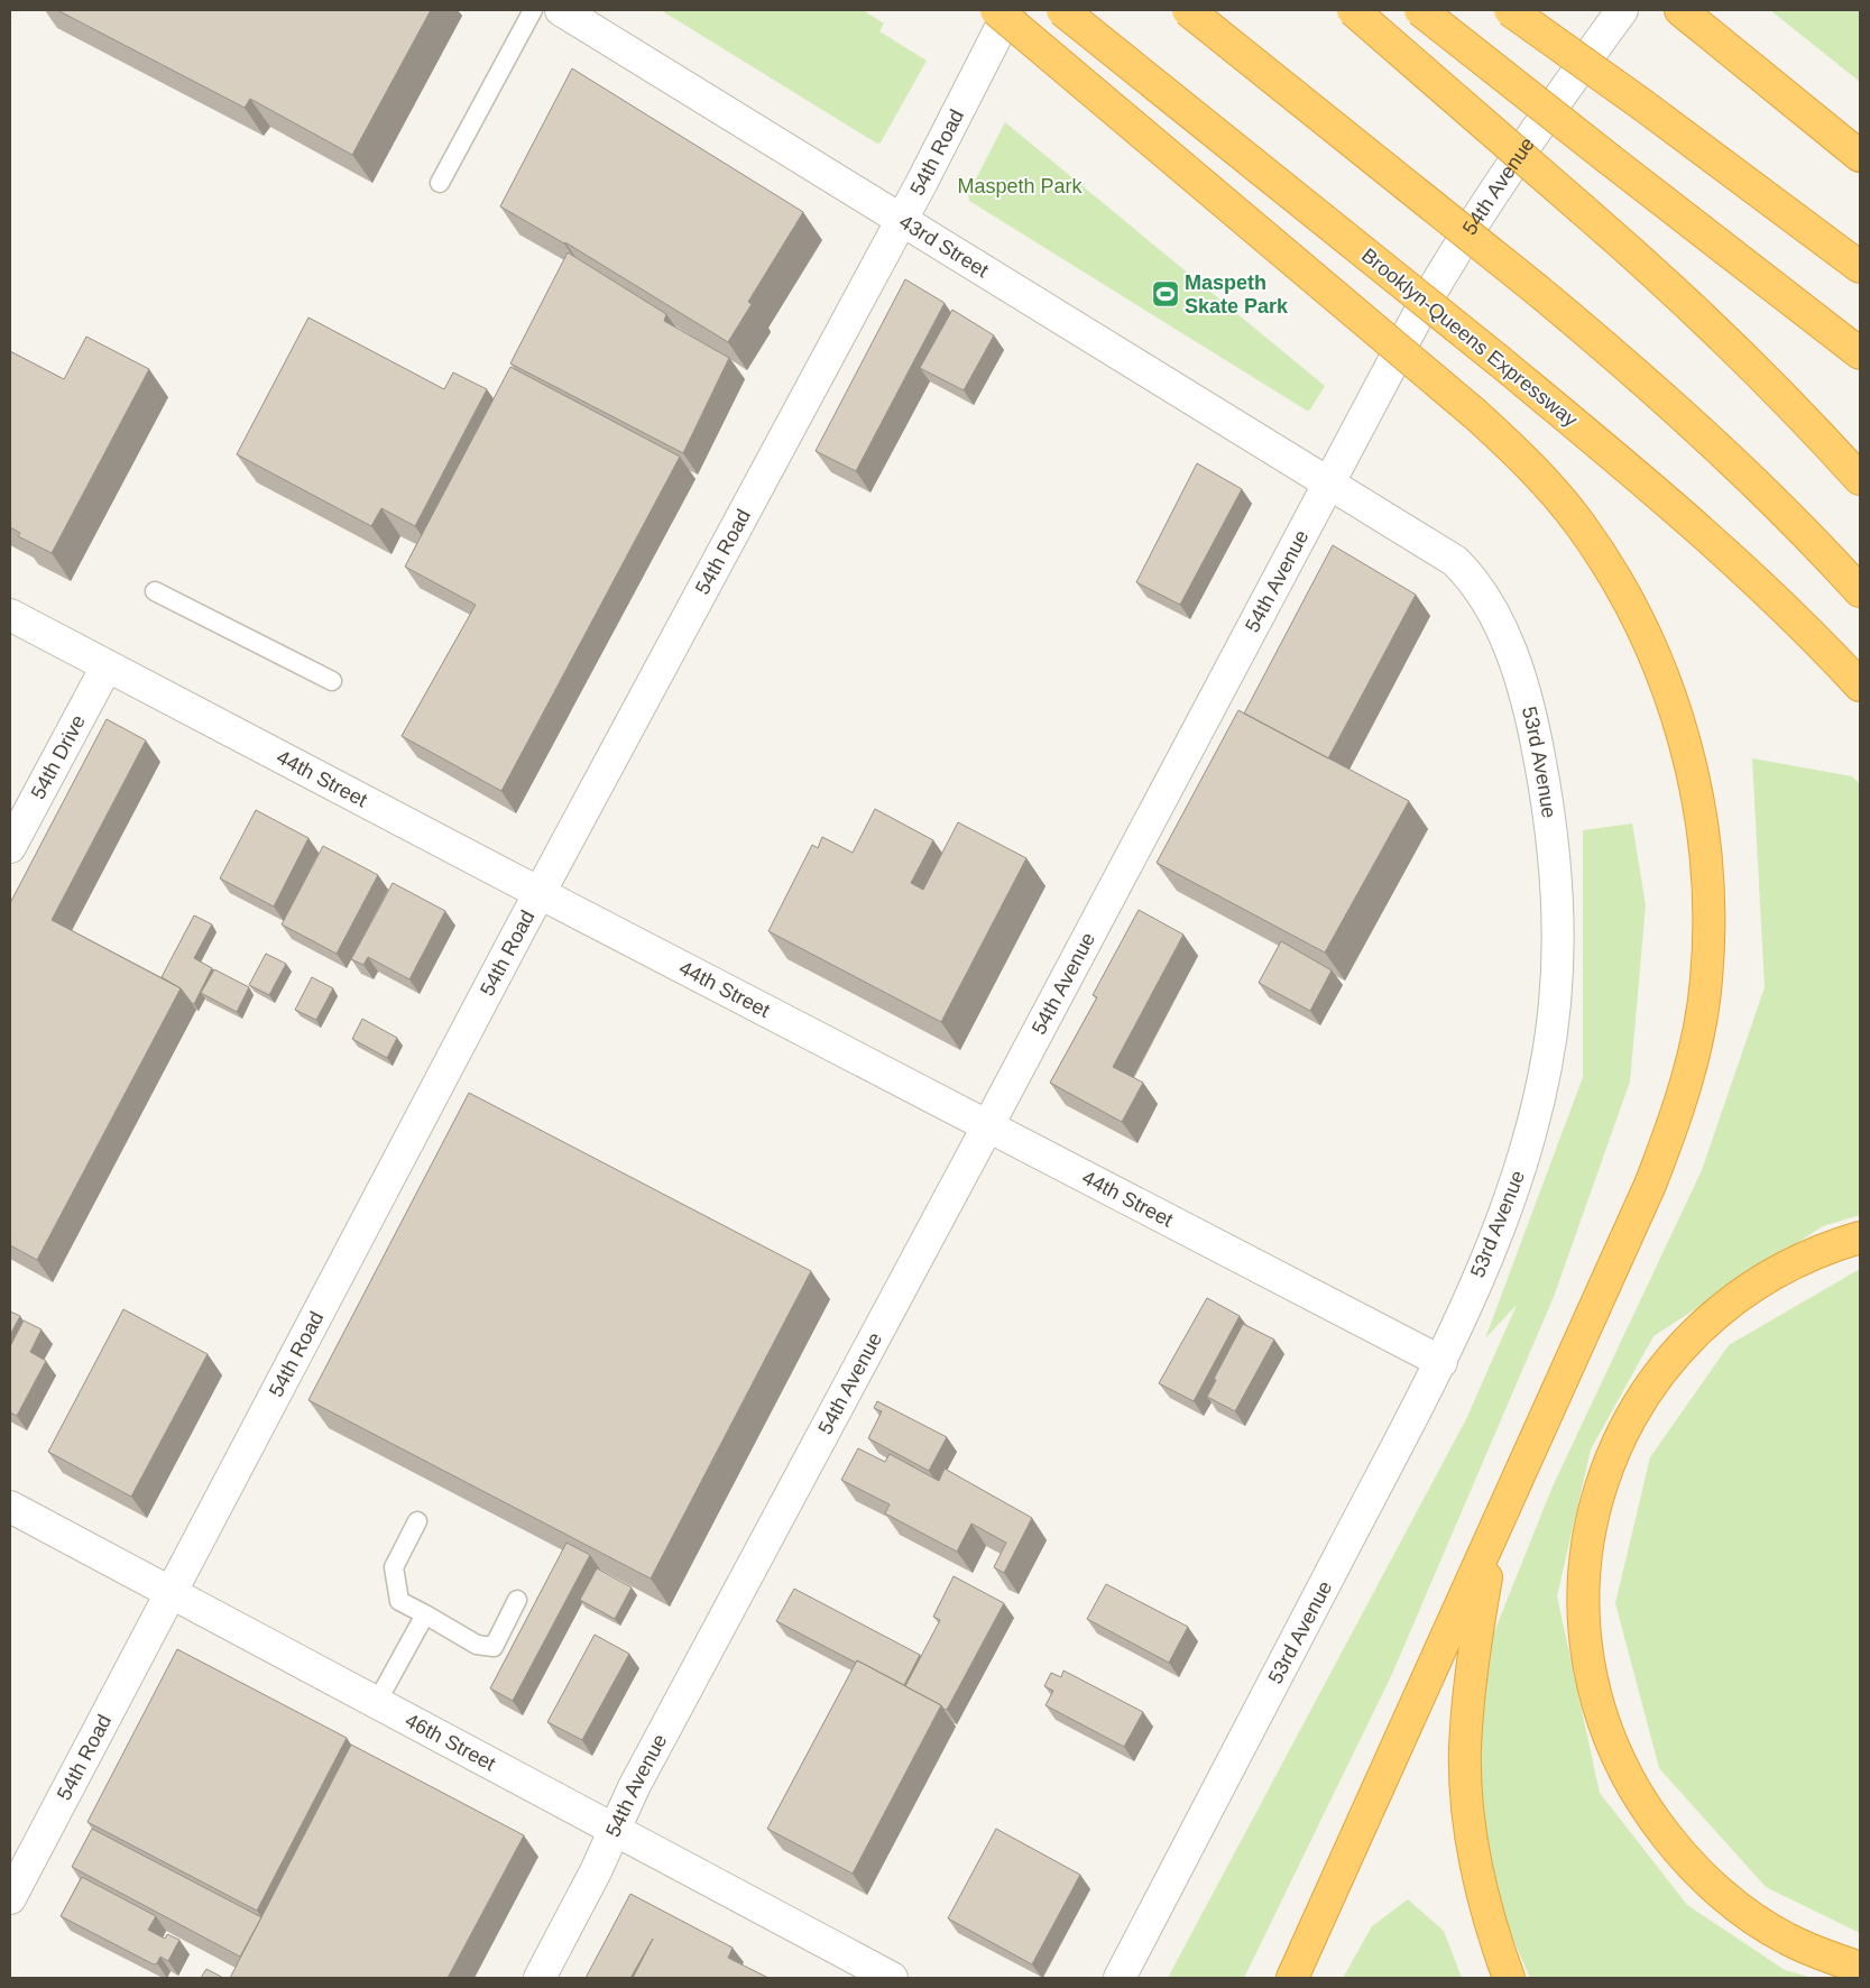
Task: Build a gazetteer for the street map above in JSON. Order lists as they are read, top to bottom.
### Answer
{
  "streets": {
    "highway": ["Brooklyn-Queens Expressway"],
    "street": [
      "54th Road",
      "54th Avenue",
      "43rd Street",
      "54th Drive",
      "53rd Avenue",
      "44th Street",
      "46th Street"
    ]
  },
  "crossings": [
    ["54th Road", "43rd Street"],
    ["54th Road", "44th Street"],
    ["54th Road", "46th Street"],
    ["54th Avenue", "43rd Street"],
    ["54th Avenue", "53rd Avenue"],
    ["54th Avenue", "44th Street"],
    ["54th Avenue", "46th Street"],
    ["43rd Street", "53rd Avenue"],
    ["54th Drive", "44th Street"],
    ["53rd Avenue", "44th Street"]
  ],
  "parks": ["Maspeth Park"],
  "places": {
    "sports": ["Maspeth Skate Park"]
  }
}
